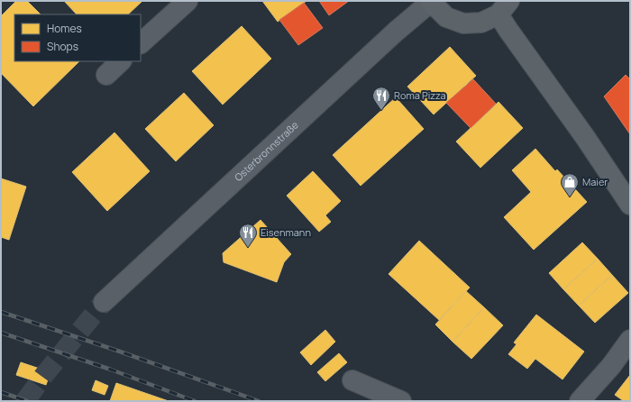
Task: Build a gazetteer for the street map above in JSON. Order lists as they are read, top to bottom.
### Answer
{
  "streets": {
    "street": ["Osterbronnstraße"]
  },
  "places": {
    "restaurant": ["Roma Pizza", "Eisenmann"],
    "shop": ["Maier"]
  },
  "legend": ["Homes", "Shops"]
}
